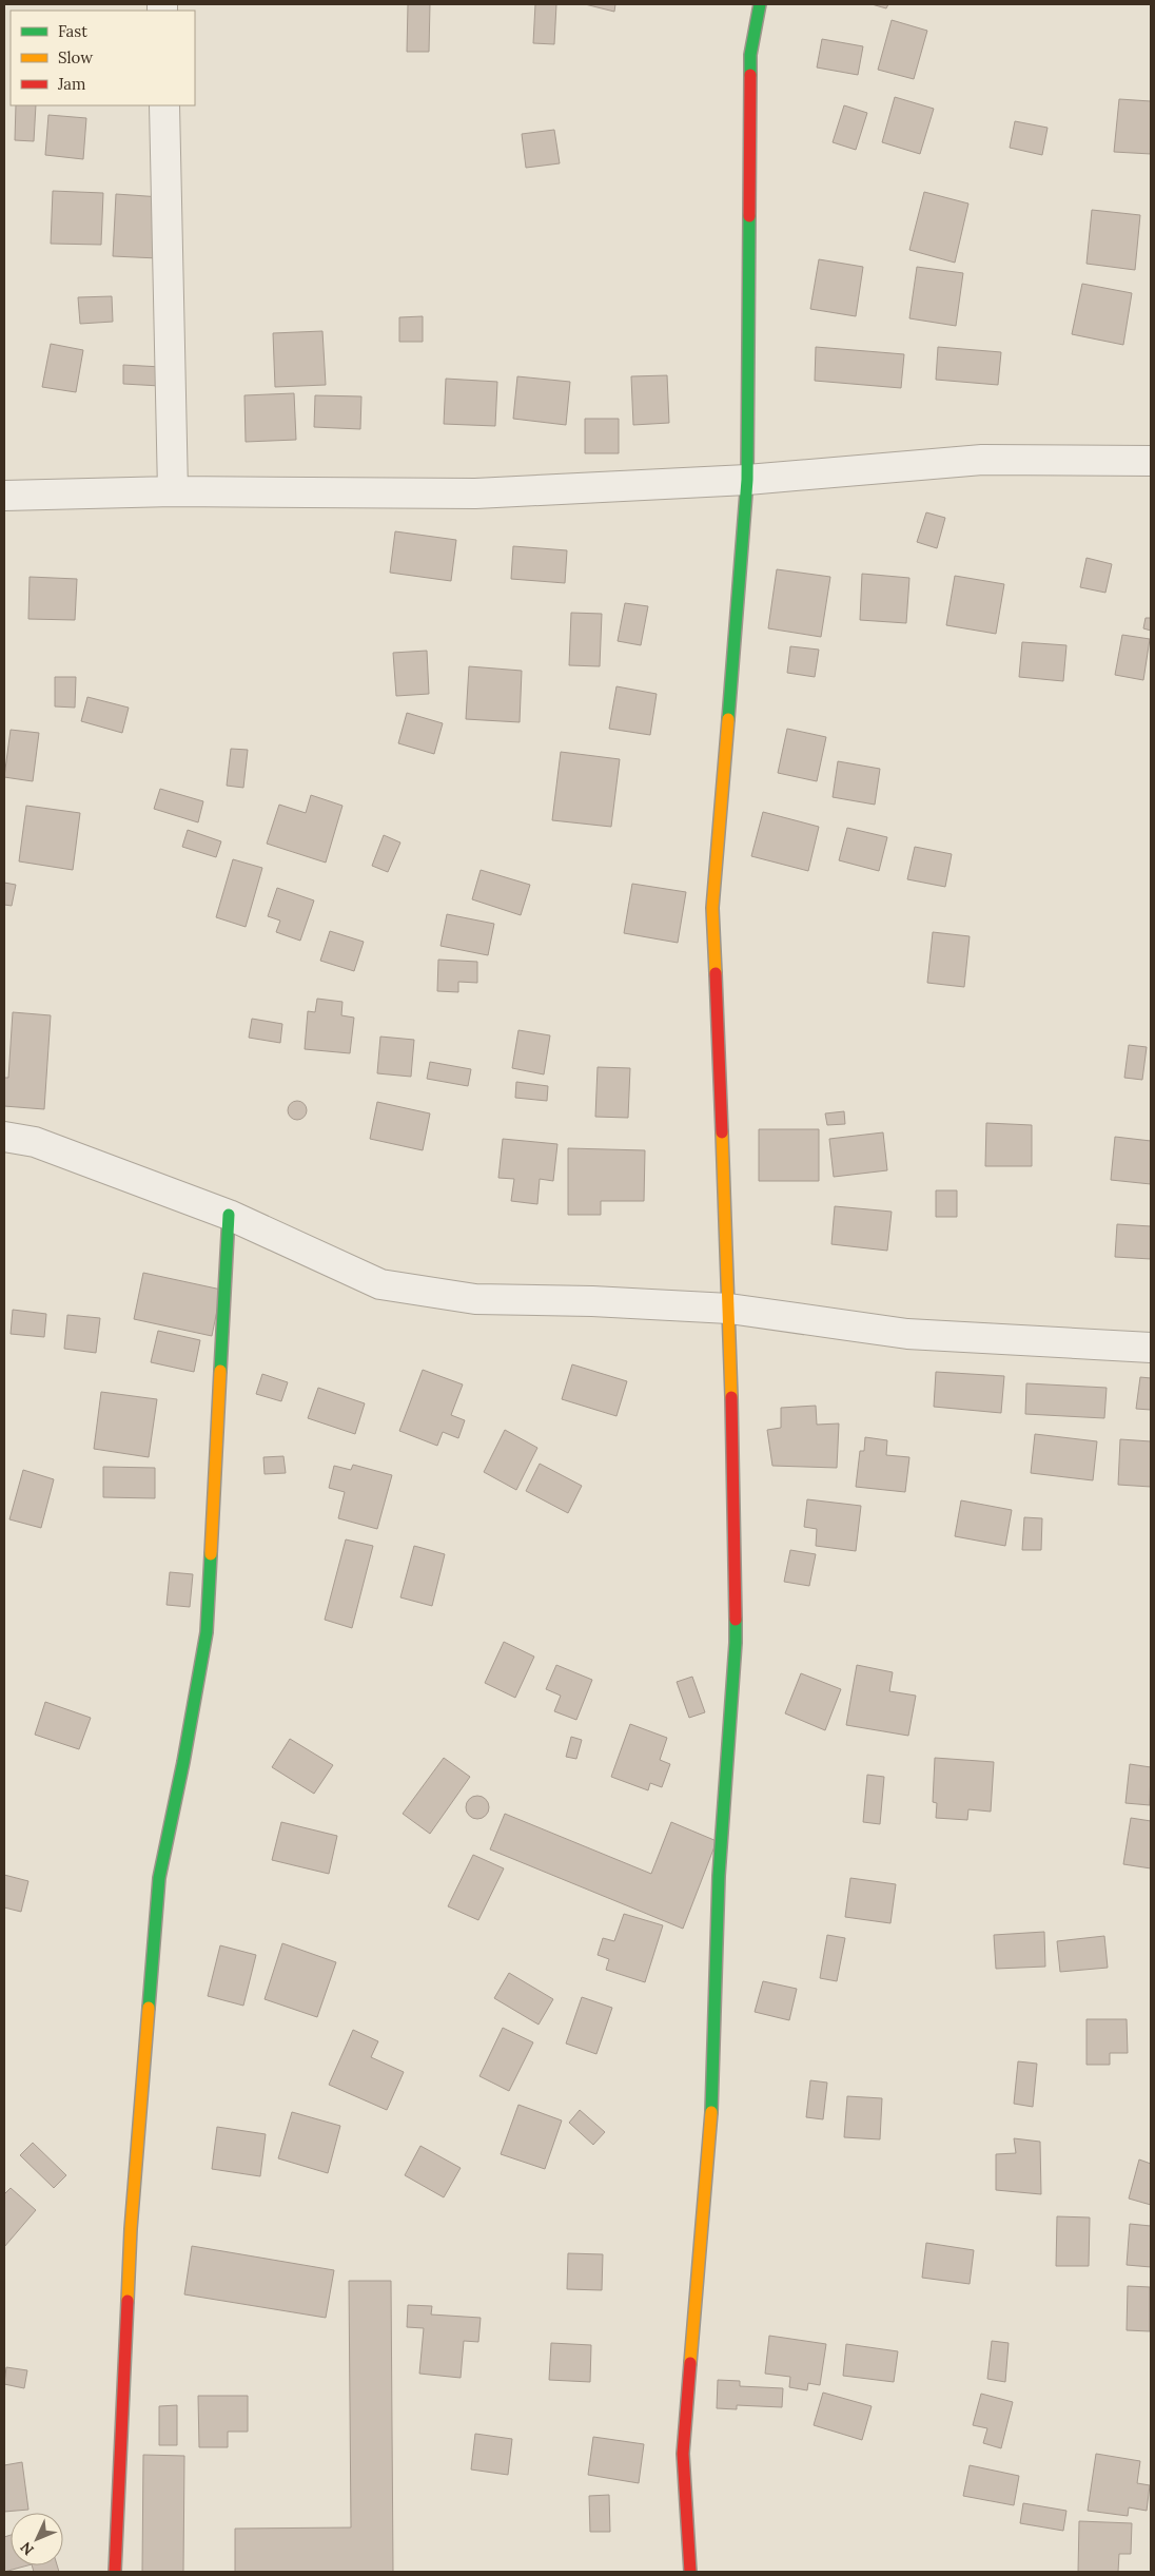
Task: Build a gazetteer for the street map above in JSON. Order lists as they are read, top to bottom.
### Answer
{
  "legend": ["Fast", "Slow", "Jam"],
  "north": "bottom left"
}
